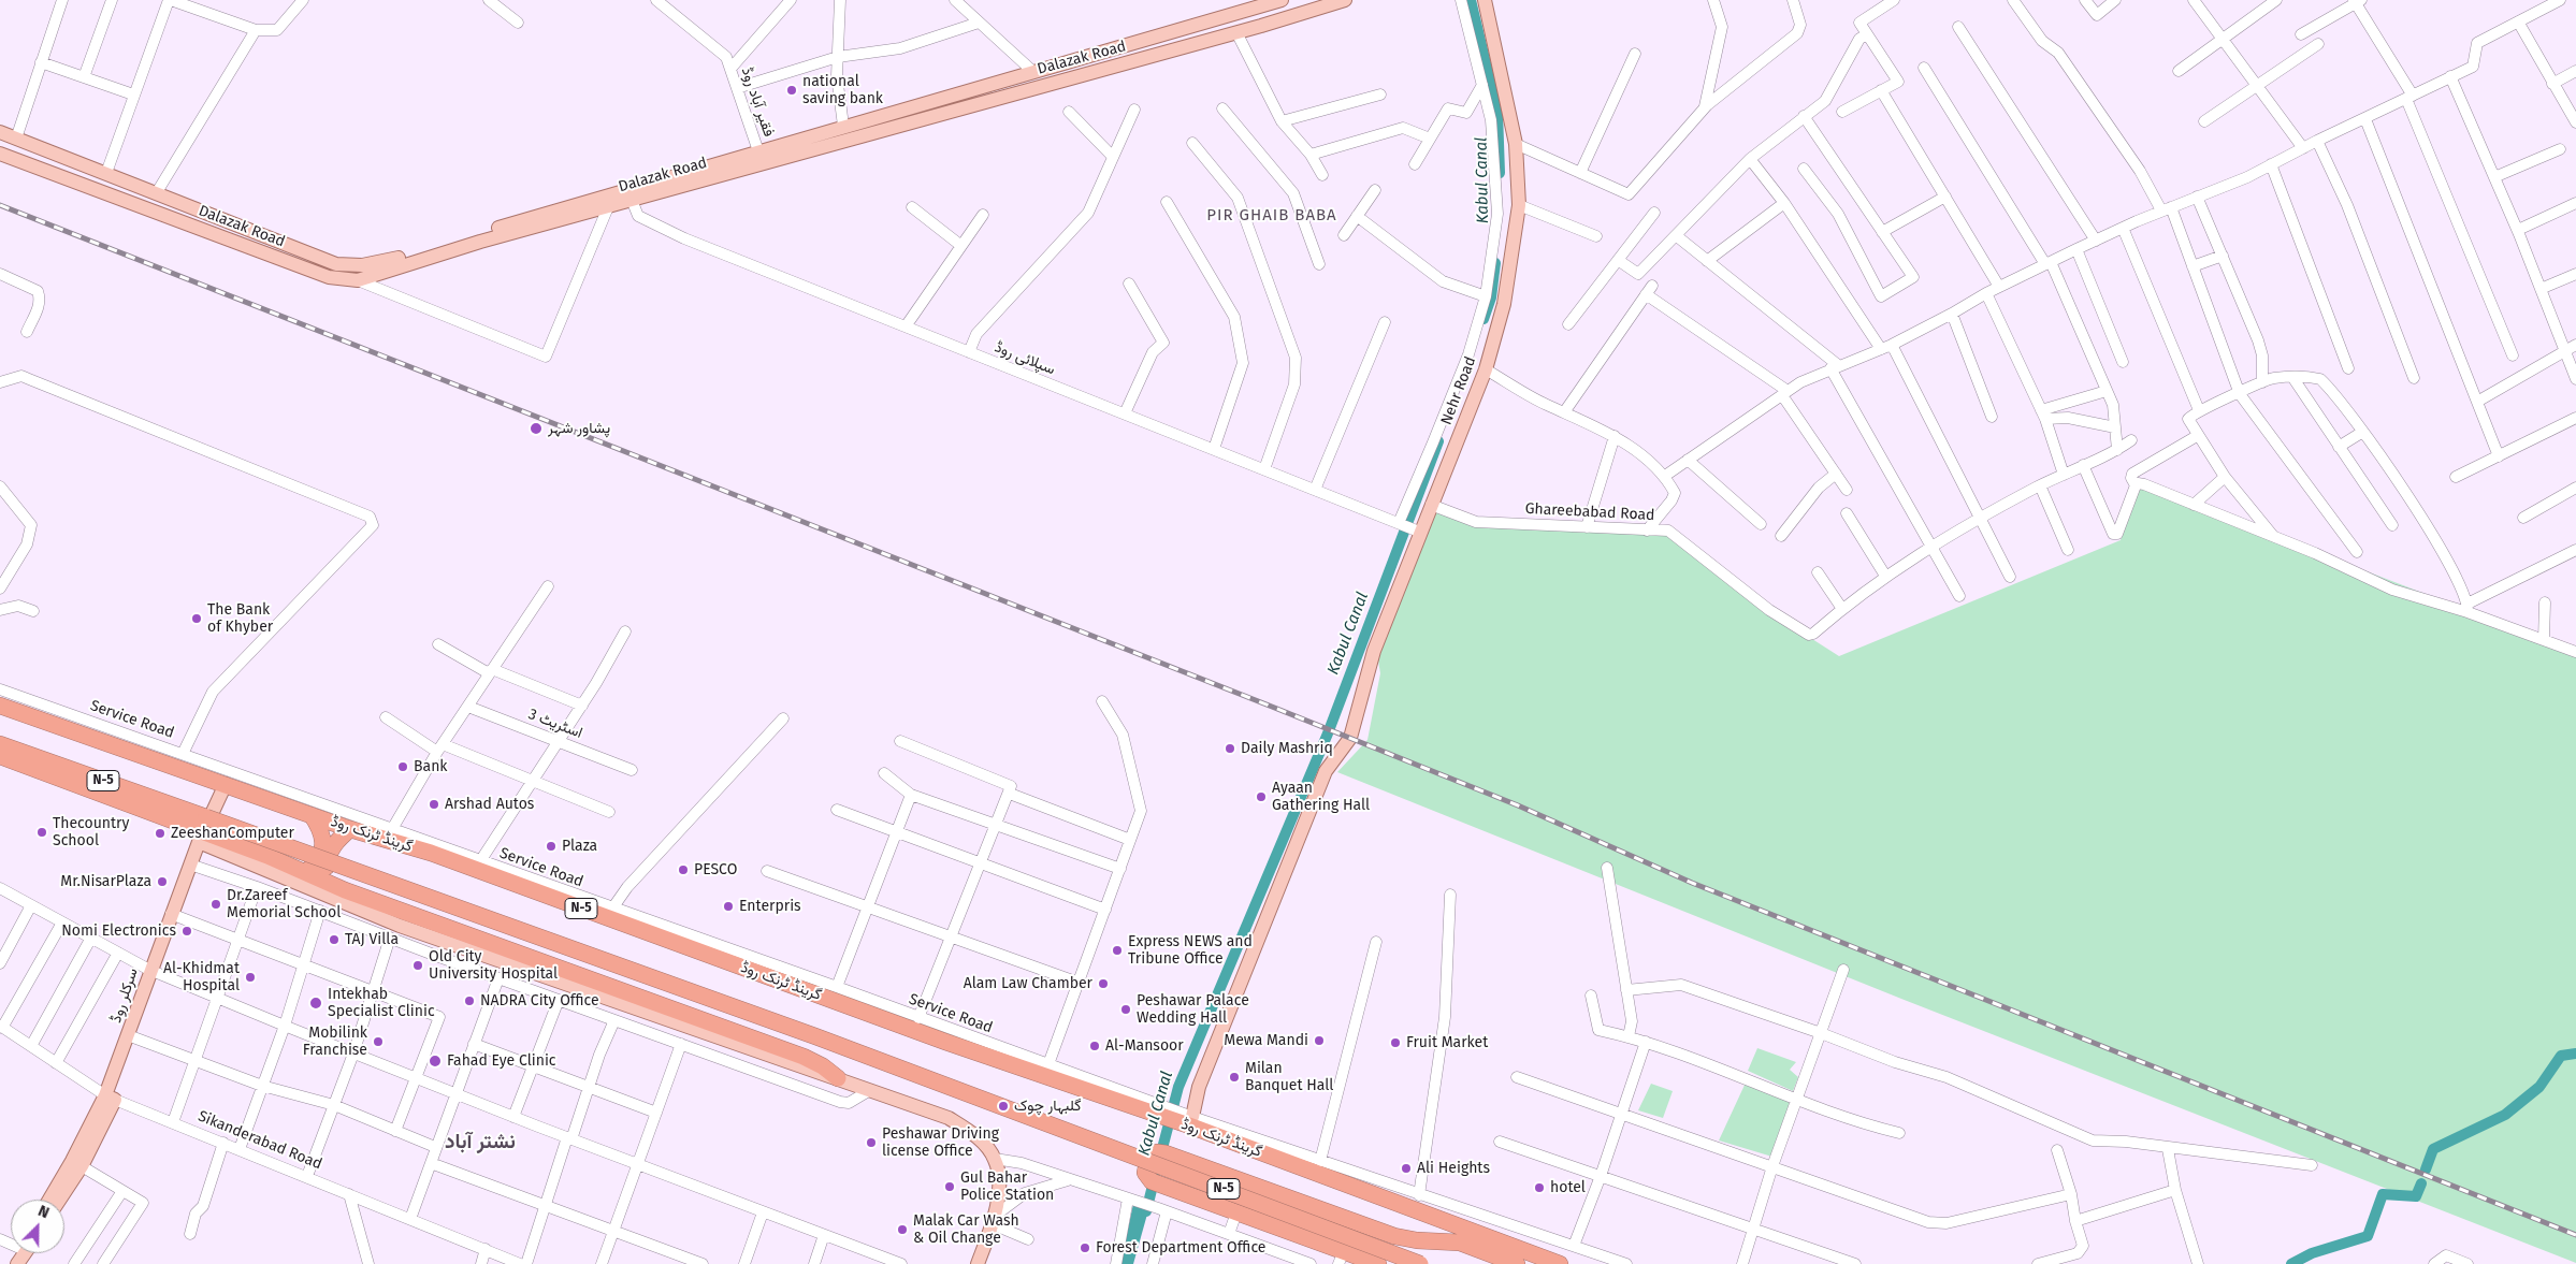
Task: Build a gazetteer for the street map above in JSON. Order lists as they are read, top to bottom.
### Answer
{
  "streets": {
    "highway": ["N-5", "گرینڈ ٹرنک روڈ"],
    "main road": ["Dalazak Road", "Nehr Road", "سرکلر روڈ"],
    "street": [
      "فقیر آباد روڈ",
      "سپلائی روڈ",
      "Ghareebabad Road",
      "Service Road",
      "اسٹریٹ 3",
      "Sikanderabad Road"
    ]
  },
  "crossings": [
    ["Dalazak Road", "فقیر آباد روڈ"],
    ["Dalazak Road", "سپلائی روڈ"],
    ["سپلائی روڈ", "Nehr Road"],
    ["Nehr Road", "Ghareebabad Road"],
    ["Nehr Road", "گرینڈ ٹرنک روڈ"],
    ["Service Road", "گرینڈ ٹرنک روڈ"],
    ["گرینڈ ٹرنک روڈ", "سرکلر روڈ"],
    ["سرکلر روڈ", "Sikanderabad Road"]
  ],
  "districts": ["PIR GHAIB BABA", "نشتر آباد"],
  "water": ["Kabul Canal"],
  "places": [
    "national saving bank",
    "پشاور شہر",
    "The Bank of Khyber",
    "Daily Mashriq",
    "Bank",
    "Ayaan Gathering Hall",
    "Arshad Autos",
    "Thecountry School",
    "ZeeshanComputer",
    "Plaza",
    "PESCO",
    "Mr.NisarPlaza",
    "Dr.Zareef Memorial School",
    "Enterpris",
    "Nomi Electronics",
    "TAJ Villa",
    "Express NEWS and Tribune Office",
    "Old City University Hospital",
    "Al-Khidmat Hospital",
    "Alam Law Chamber",
    "NADRA City Office",
    "Intekhab Specialist Clinic",
    "Peshawar Palace Wedding Hall",
    "Mewa Mandi",
    "Mobilink Franchise",
    "Fruit Market",
    "Al-Mansoor",
    "Fahad Eye Clinic",
    "Milan Banquet Hall",
    "گلبہار چوک",
    "Peshawar Driving license Office",
    "Ali Heights",
    "Gul Bahar Police Station",
    "hotel",
    "Malak Car Wash & Oil Change",
    "Forest Department Office"
  ],
  "north": "top right"
}
